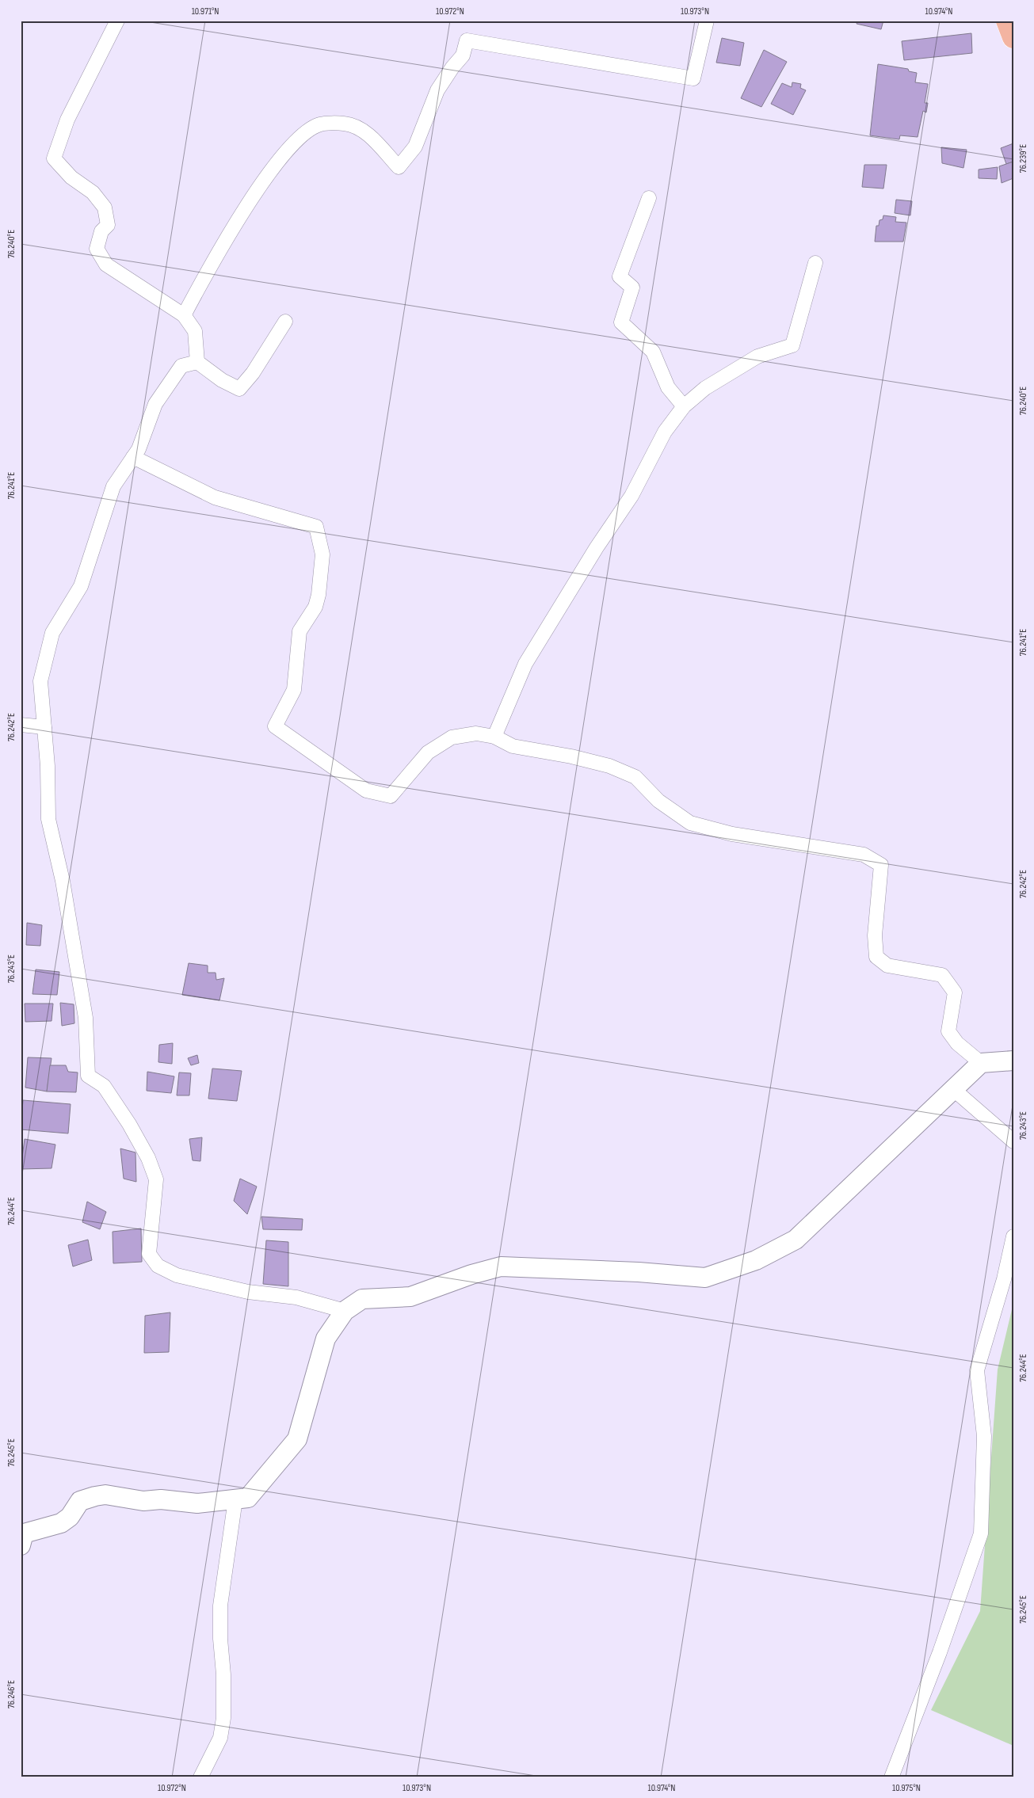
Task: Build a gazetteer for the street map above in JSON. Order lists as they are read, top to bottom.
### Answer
{
  "coordinates": [
    "10.971°N",
    "10.972°N",
    "10.973°N",
    "10.974°N",
    "76.239°E",
    "76.240°E",
    "76.241°E",
    "76.242°E",
    "76.243°E",
    "76.244°E",
    "76.245°E",
    "76.246°E",
    "10.975°N"
  ]
}
